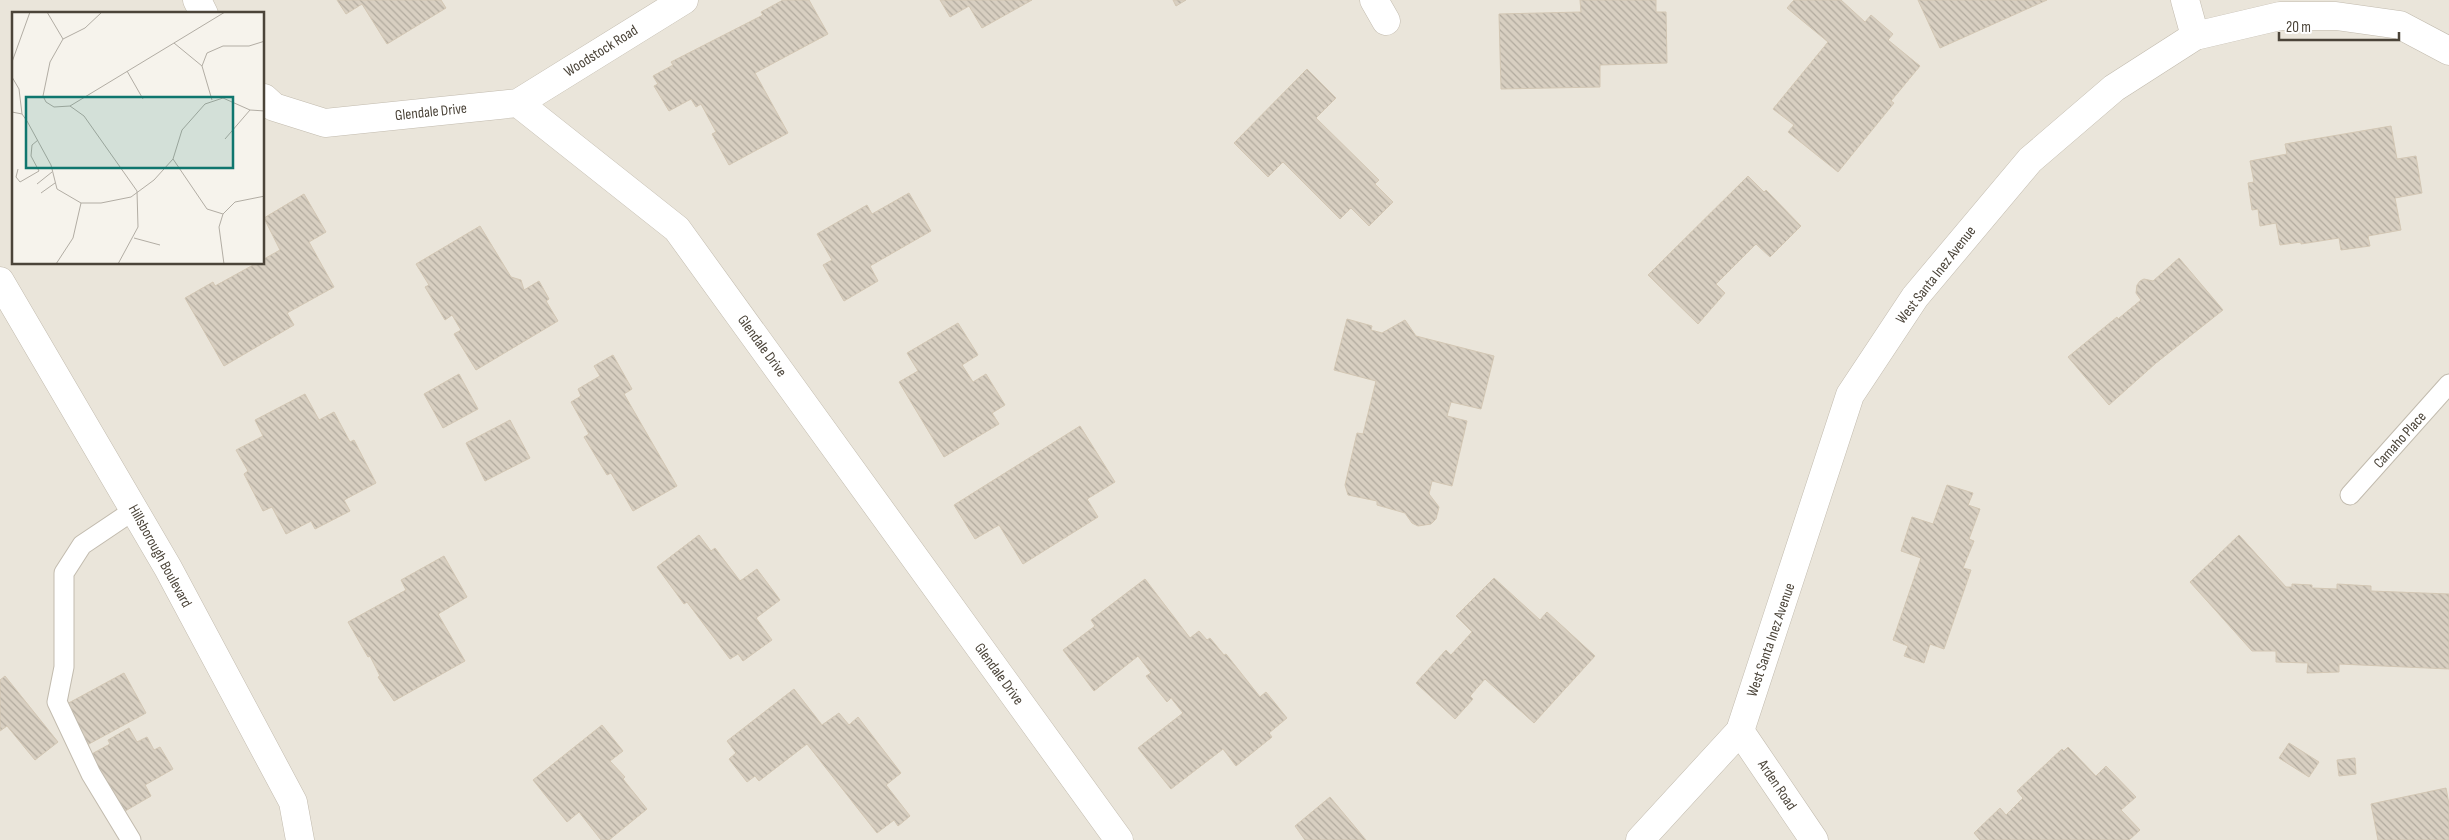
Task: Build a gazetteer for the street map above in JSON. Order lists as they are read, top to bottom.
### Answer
{
  "streets": {
    "street": [
      "Woodstock Road",
      "Glendale Drive",
      "West Santa Inez Avenue",
      "Hillsborough Boulevard",
      "Arden Road"
    ],
    "lane": ["Camaho Place"]
  },
  "crossings": [
    ["Woodstock Road", "Glendale Drive"],
    ["West Santa Inez Avenue", "Arden Road"]
  ],
  "scale_bar": "20 m"
}
